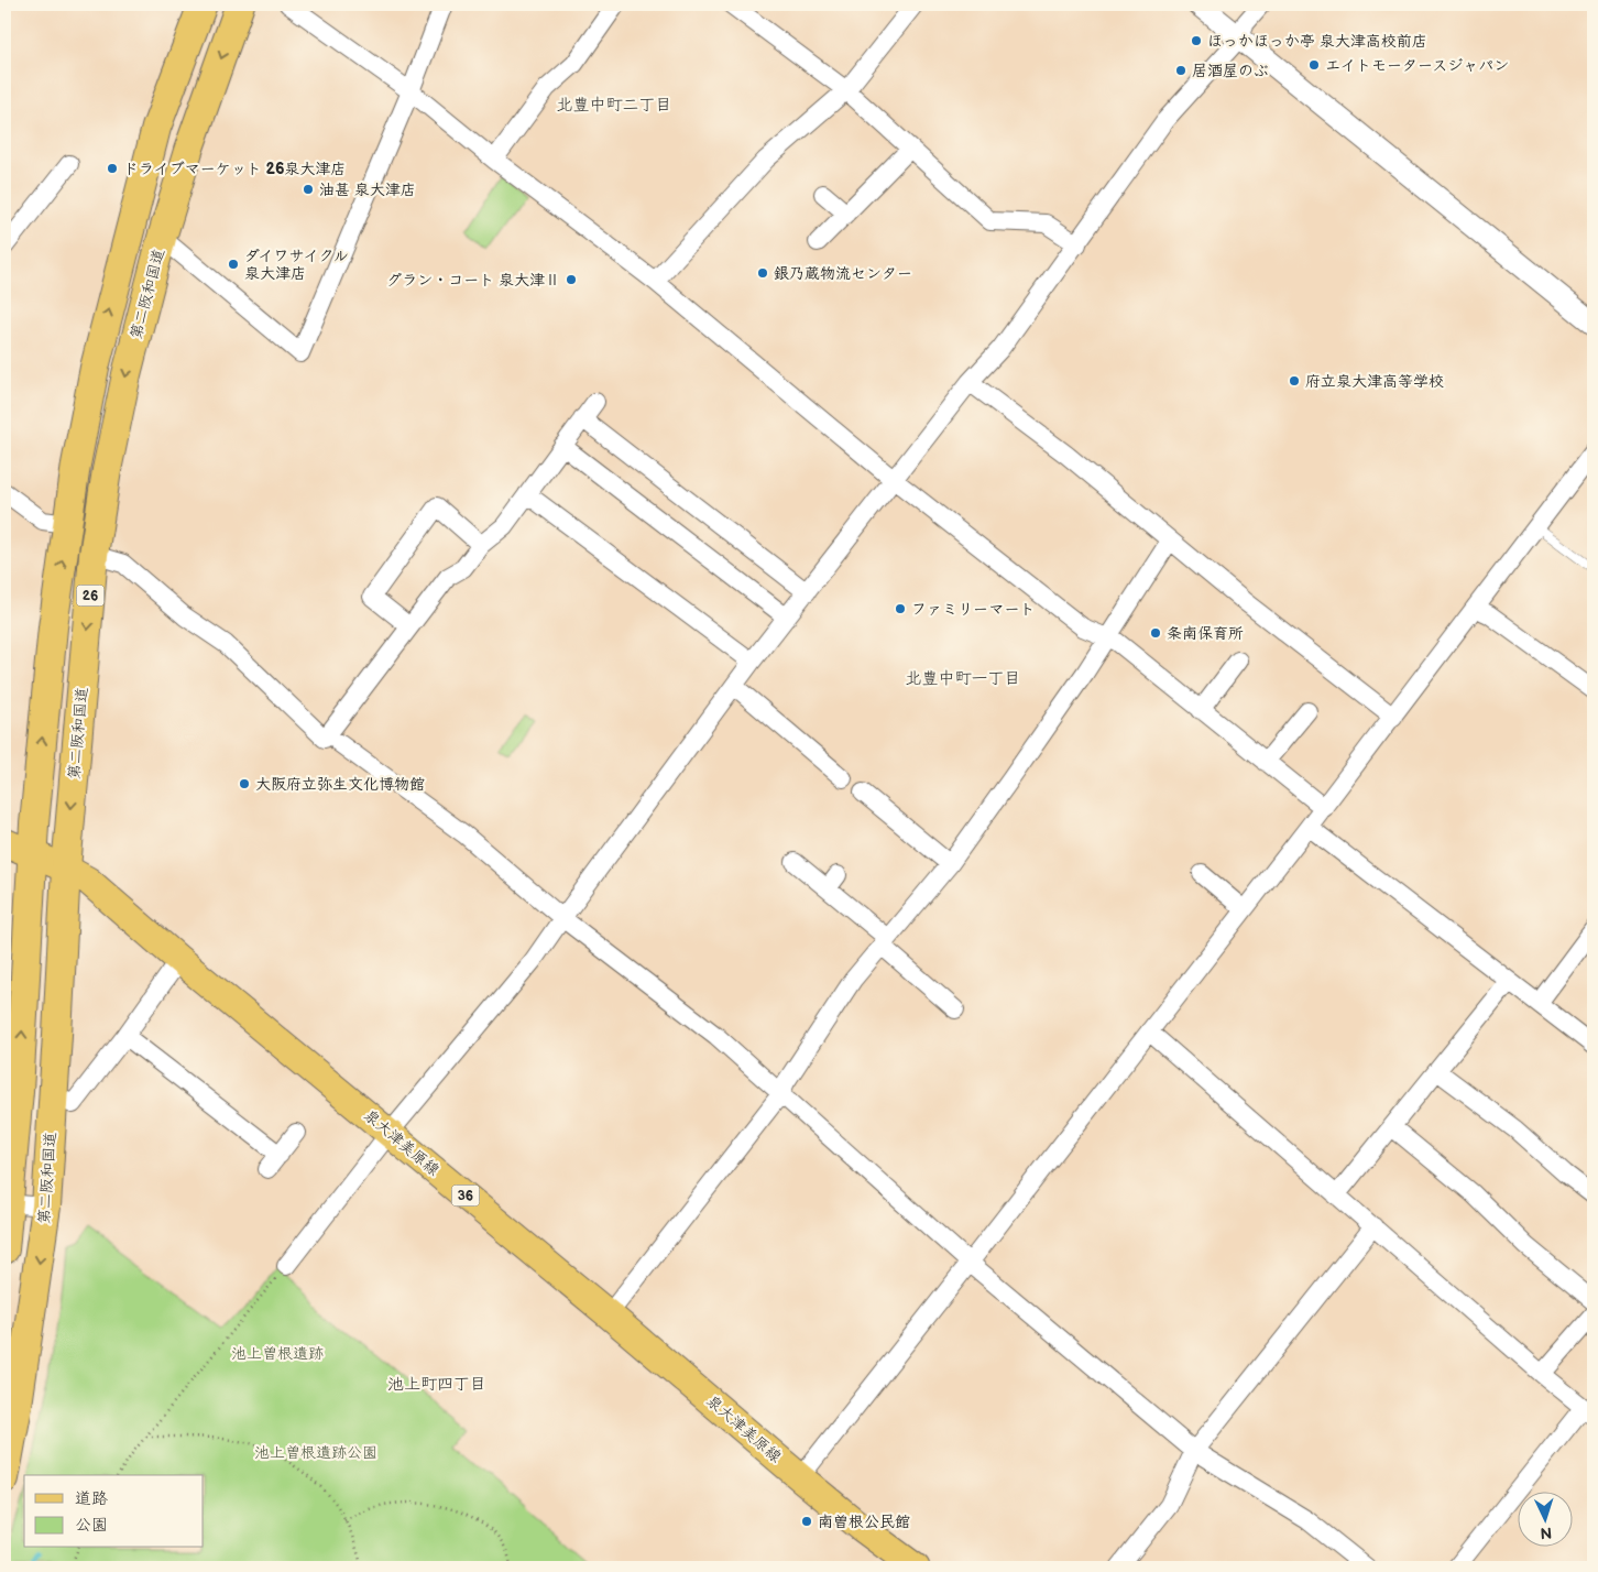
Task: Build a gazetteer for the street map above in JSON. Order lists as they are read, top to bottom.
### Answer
{
  "streets": {
    "highway": ["第二阪和国道", "26"],
    "main road": ["泉大津美原線", "36"]
  },
  "crossings": [
    ["第二阪和国道", "泉大津美原線"],
    ["26", "泉大津美原線"]
  ],
  "districts": ["北豊中町二丁目", "北豊中町一丁目", "池上町四丁目"],
  "parks": ["池上曽根遺跡", "池上曽根遺跡公園"],
  "places": [
    "ほっかほっか亭 泉大津高校前店",
    "エイトモータースジャパン",
    "居酒屋のぶ",
    "ドライブマーケット 26泉大津店",
    "油甚 泉大津店",
    "ダイワサイクル 泉大津店",
    "銀乃蔵物流センター",
    "グラン・コート 泉大津Ⅱ",
    "府立泉大津高等学校",
    "ファミリーマート",
    "条南保育所",
    "大阪府立弥生文化博物館",
    "南曽根公民館"
  ],
  "legend": ["道路", "公園"],
  "north": "bottom"
}
